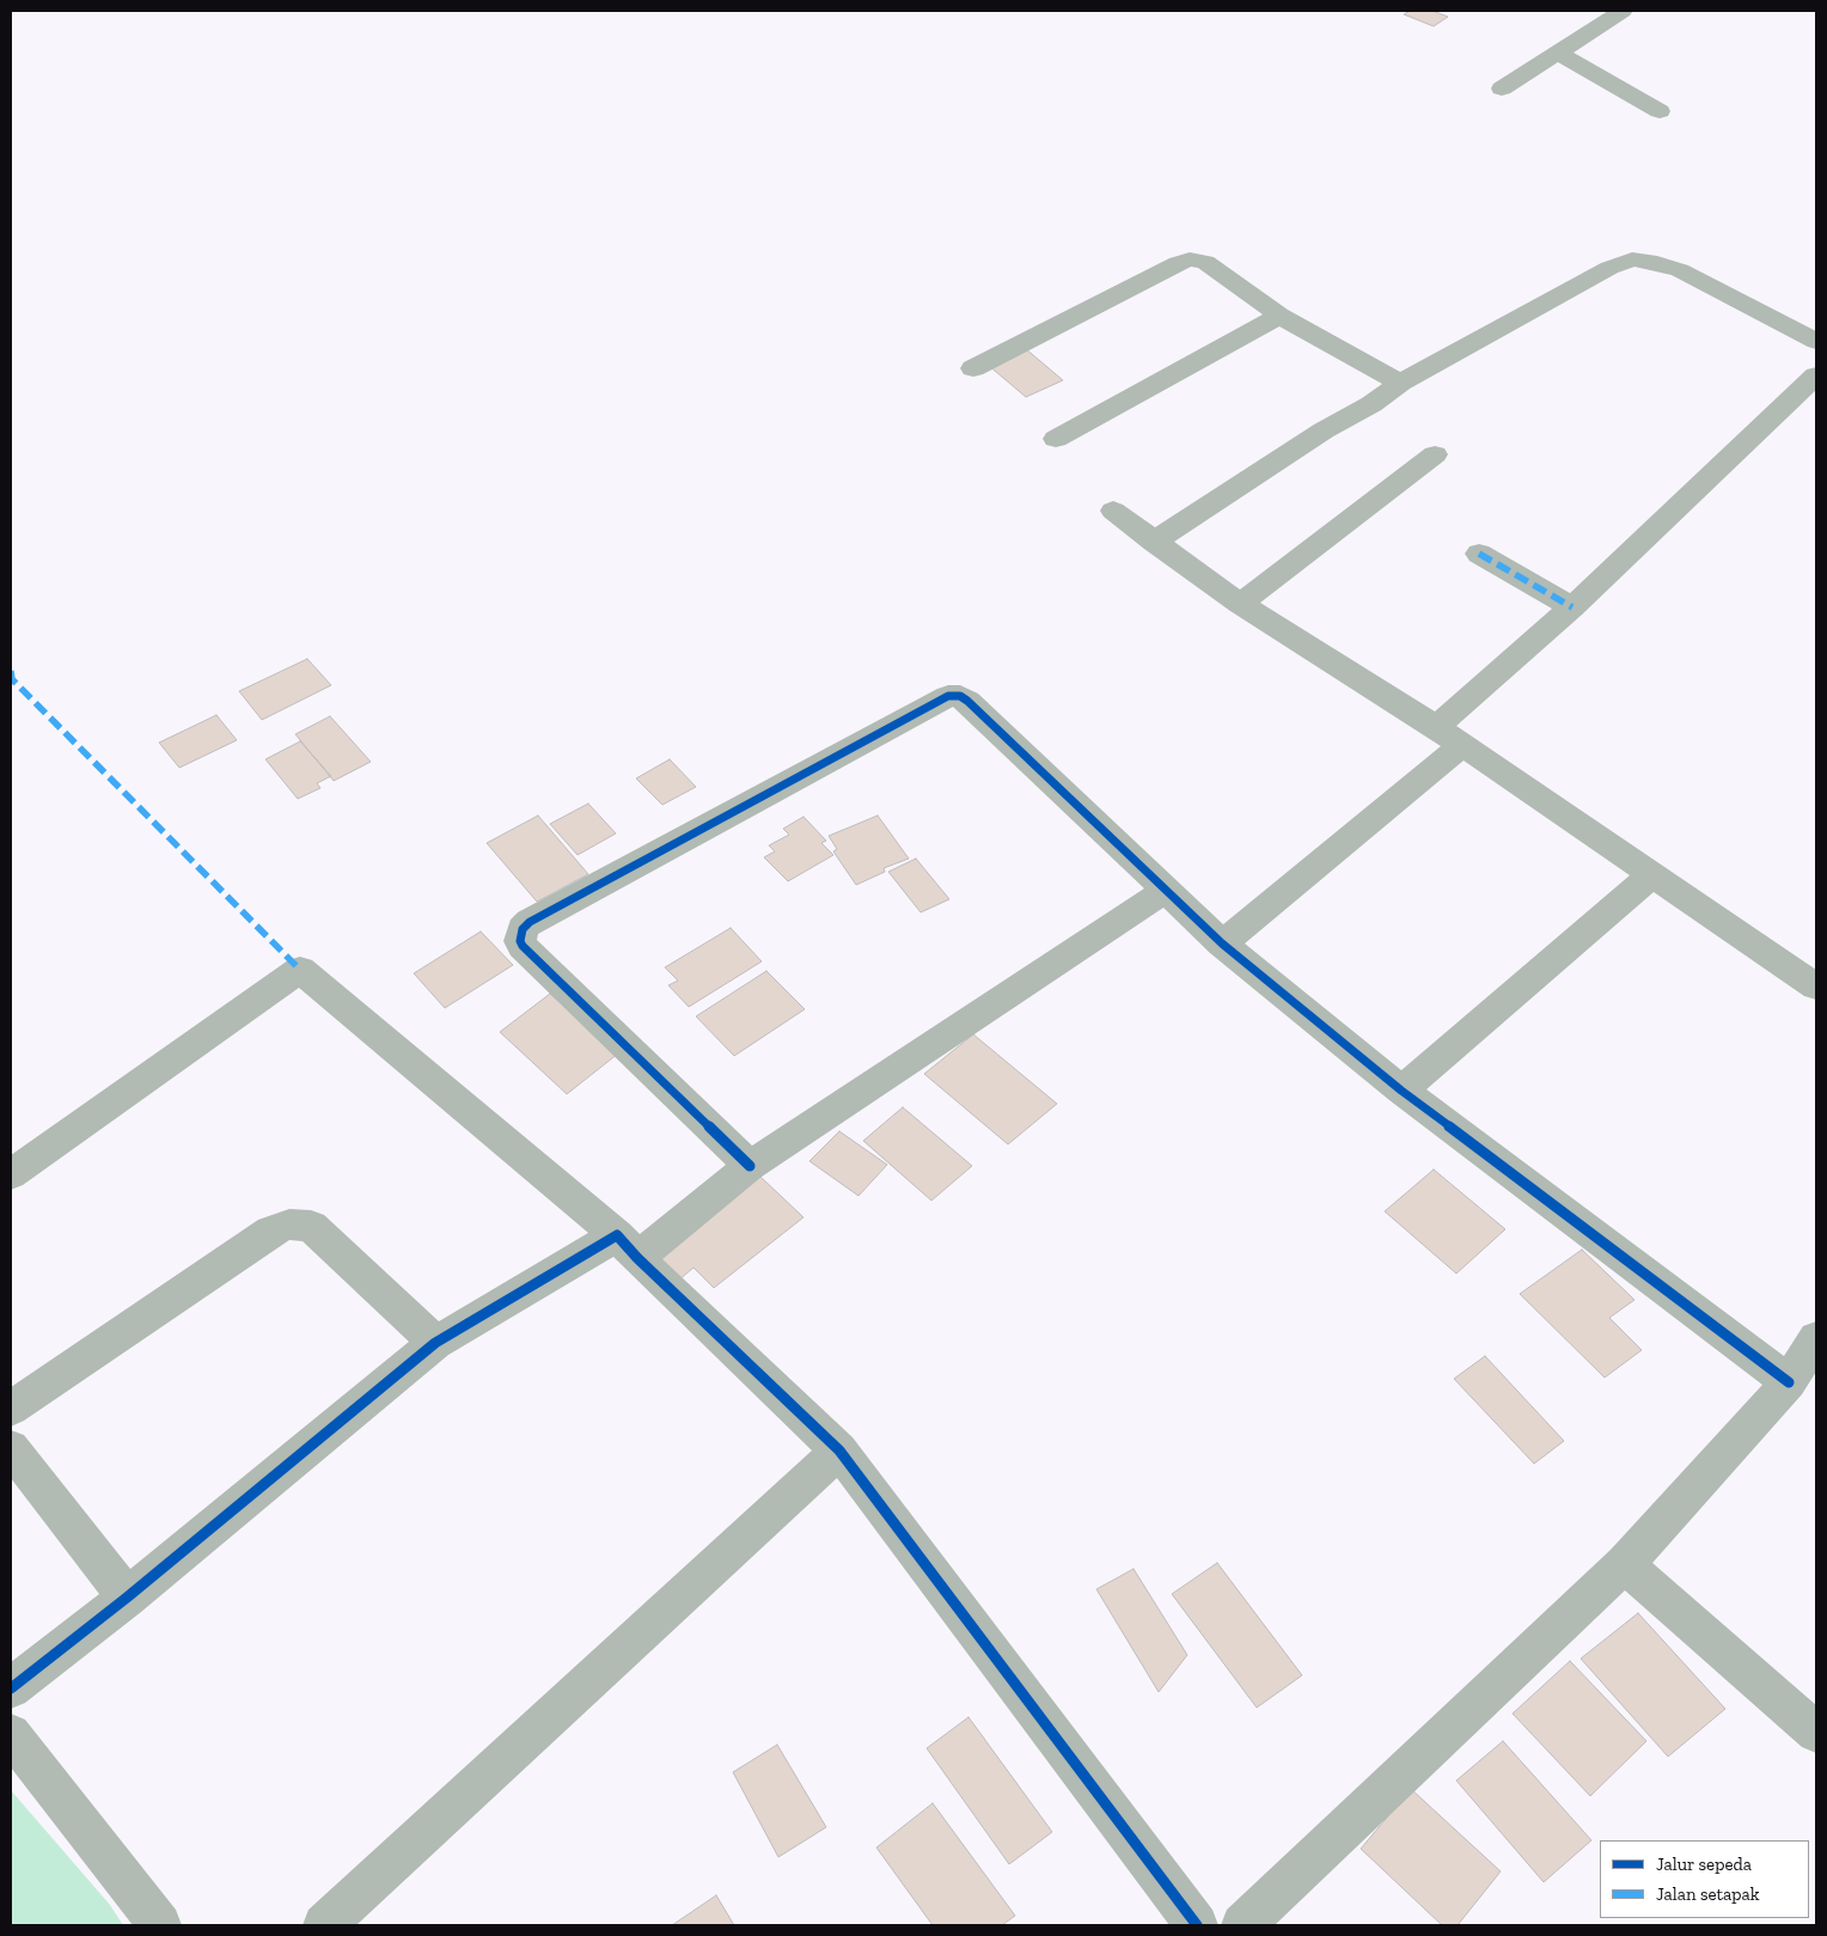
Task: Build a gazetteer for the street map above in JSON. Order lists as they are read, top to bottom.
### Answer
{
  "legend": ["Jalur sepeda", "Jalan setapak"]
}
